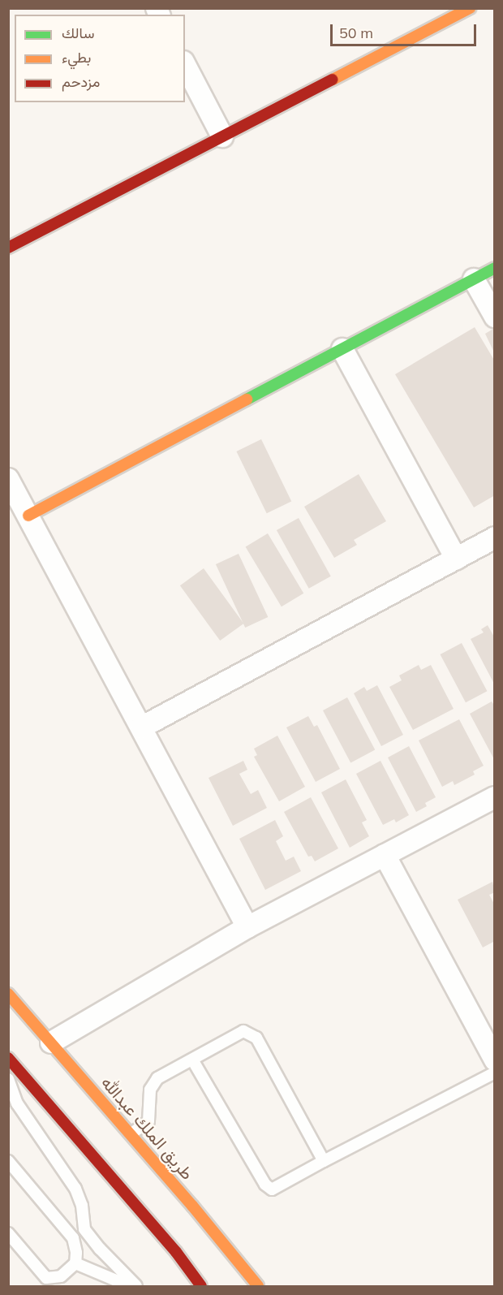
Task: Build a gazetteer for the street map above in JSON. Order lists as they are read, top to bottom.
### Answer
{
  "streets": {
    "street": ["طريق الملك عبدالله"]
  },
  "legend": ["سالك", "بطيء", "مزدحم"],
  "scale_bar": "50 m"
}
